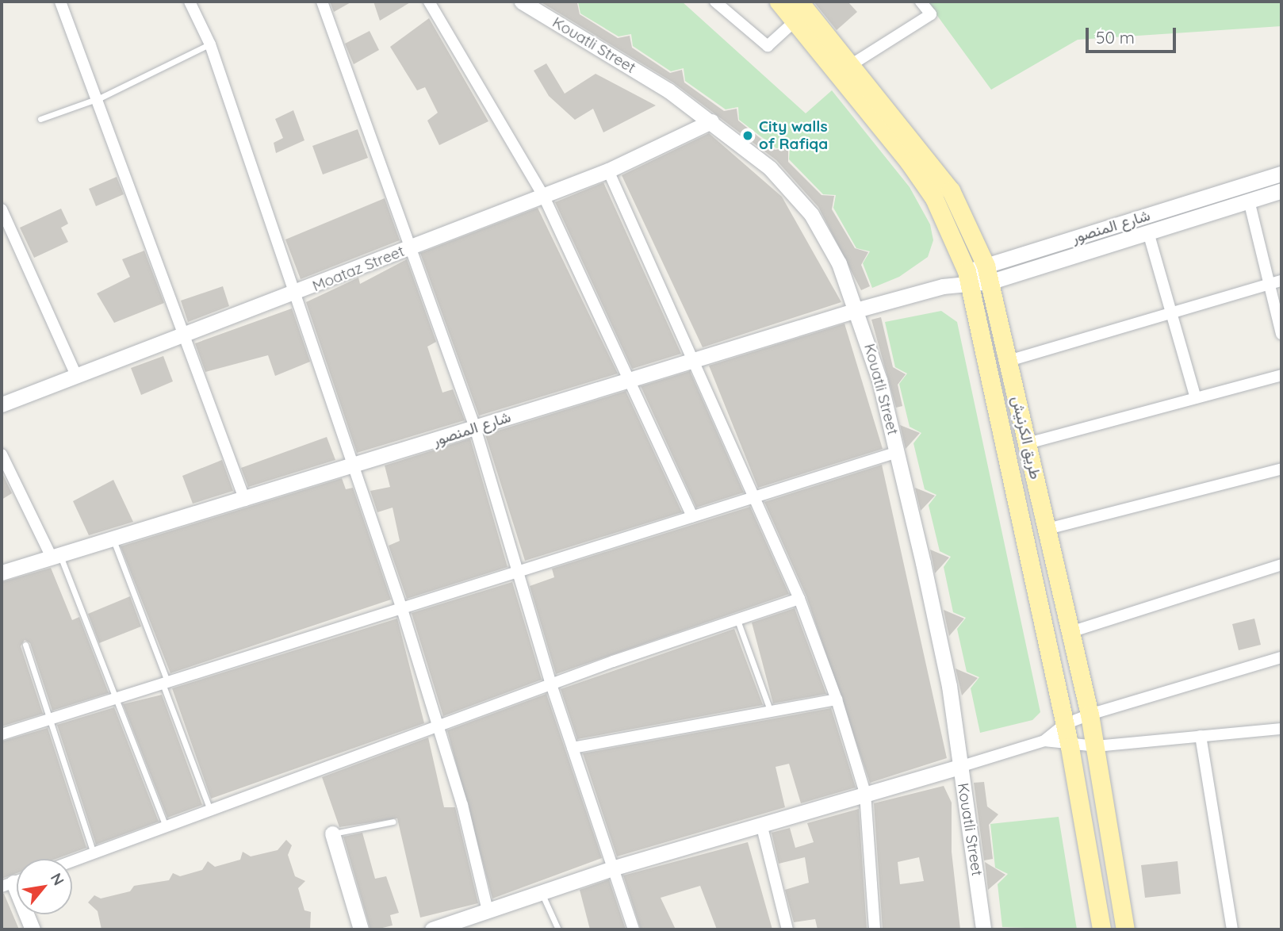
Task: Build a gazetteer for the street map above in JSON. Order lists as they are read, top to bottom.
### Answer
{
  "streets": {
    "main road": ["طريق الكرنيش"],
    "street": ["Kouatli Street", "شارع المنصور", "Moataz Street"]
  },
  "crossings": [
    ["Kouatli Street", "شارع المنصور"],
    ["Kouatli Street", "Moataz Street"],
    ["شارع المنصور", "طريق الكرنيش"]
  ],
  "places": ["City walls of Rafiqa"],
  "scale_bar": "50 m",
  "north": "top right"
}
